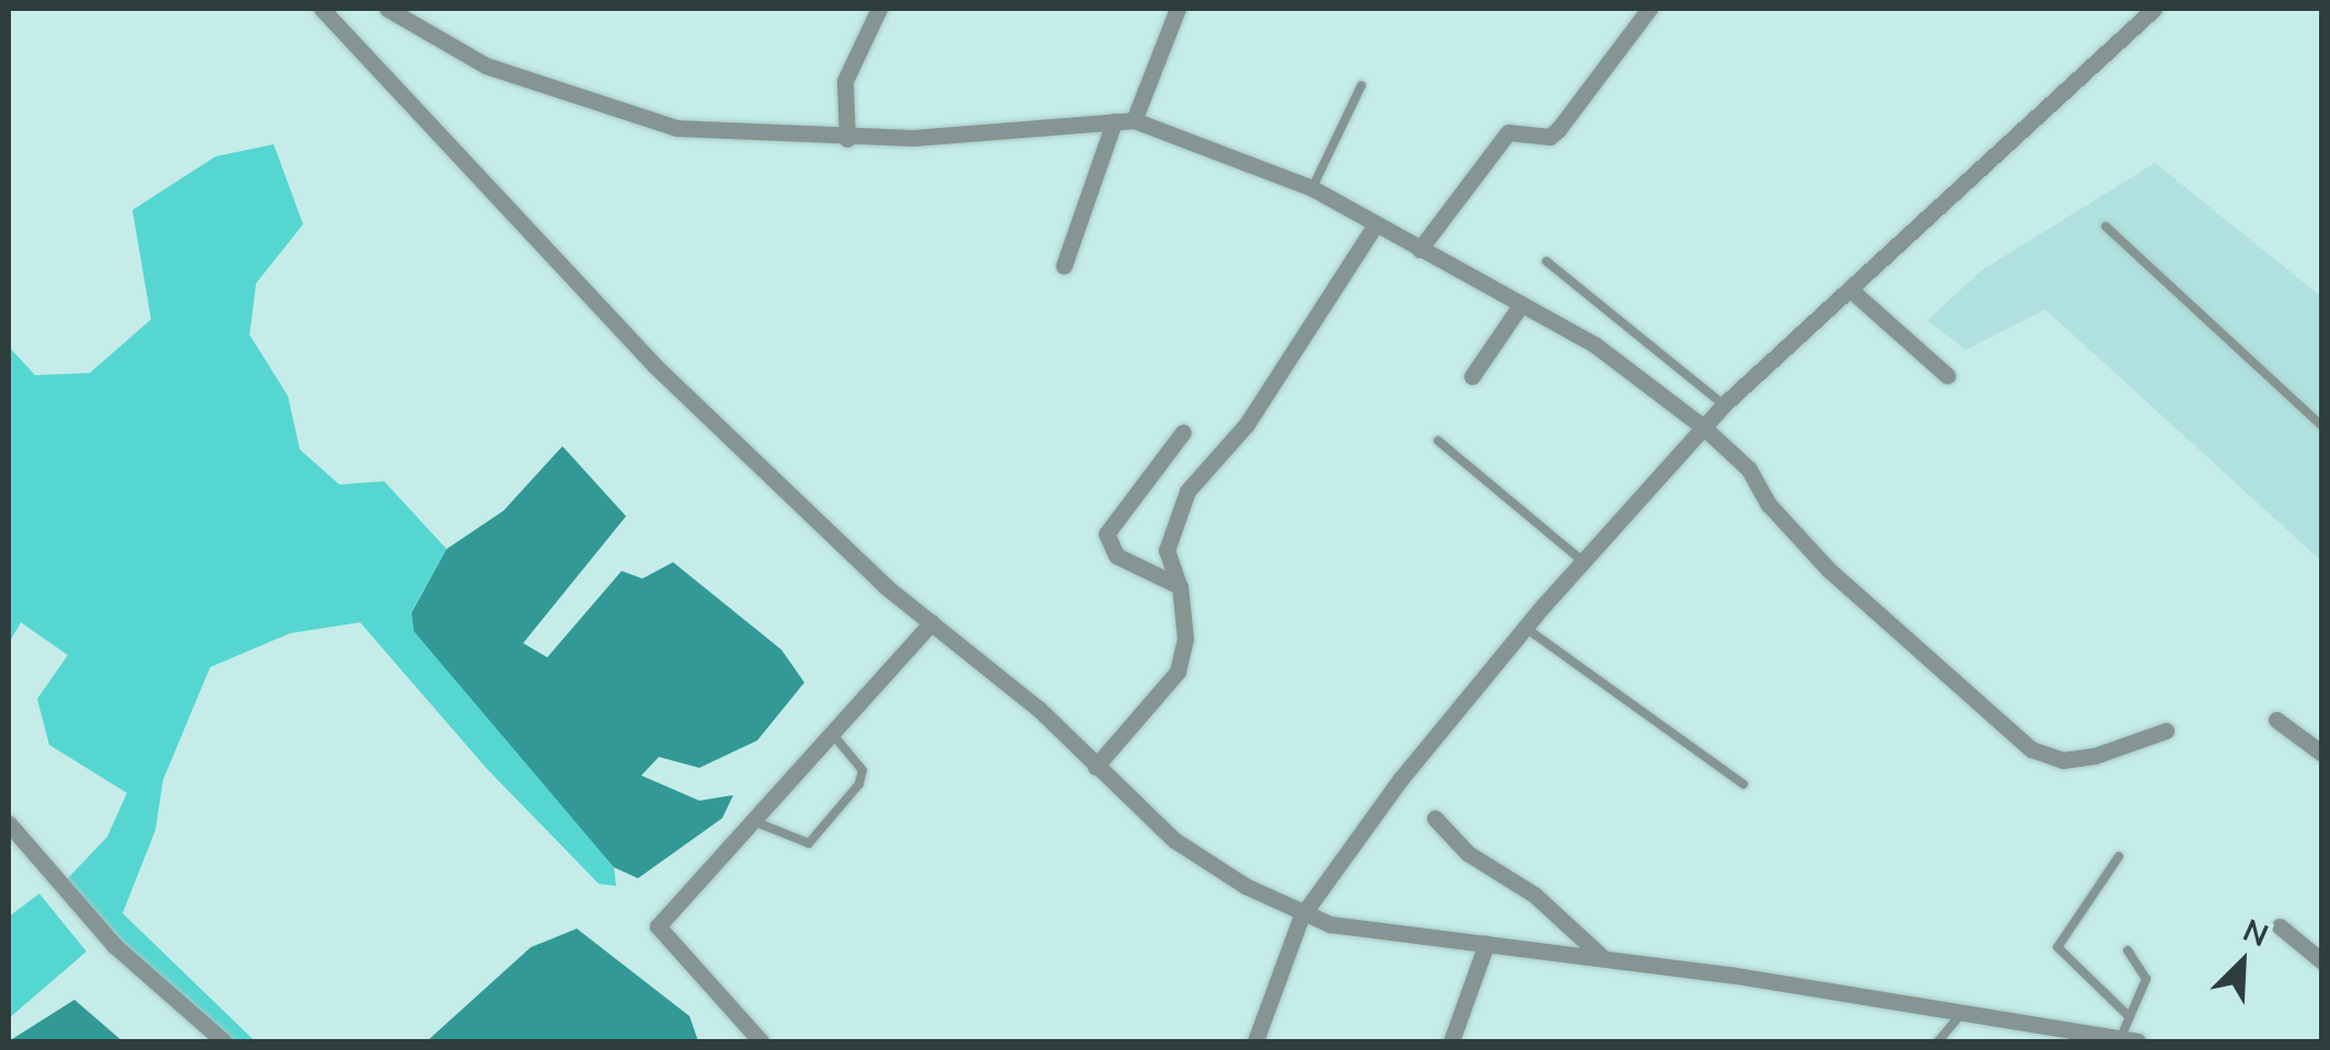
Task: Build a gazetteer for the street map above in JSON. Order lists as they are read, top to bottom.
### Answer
{
  "north": "top right"
}
